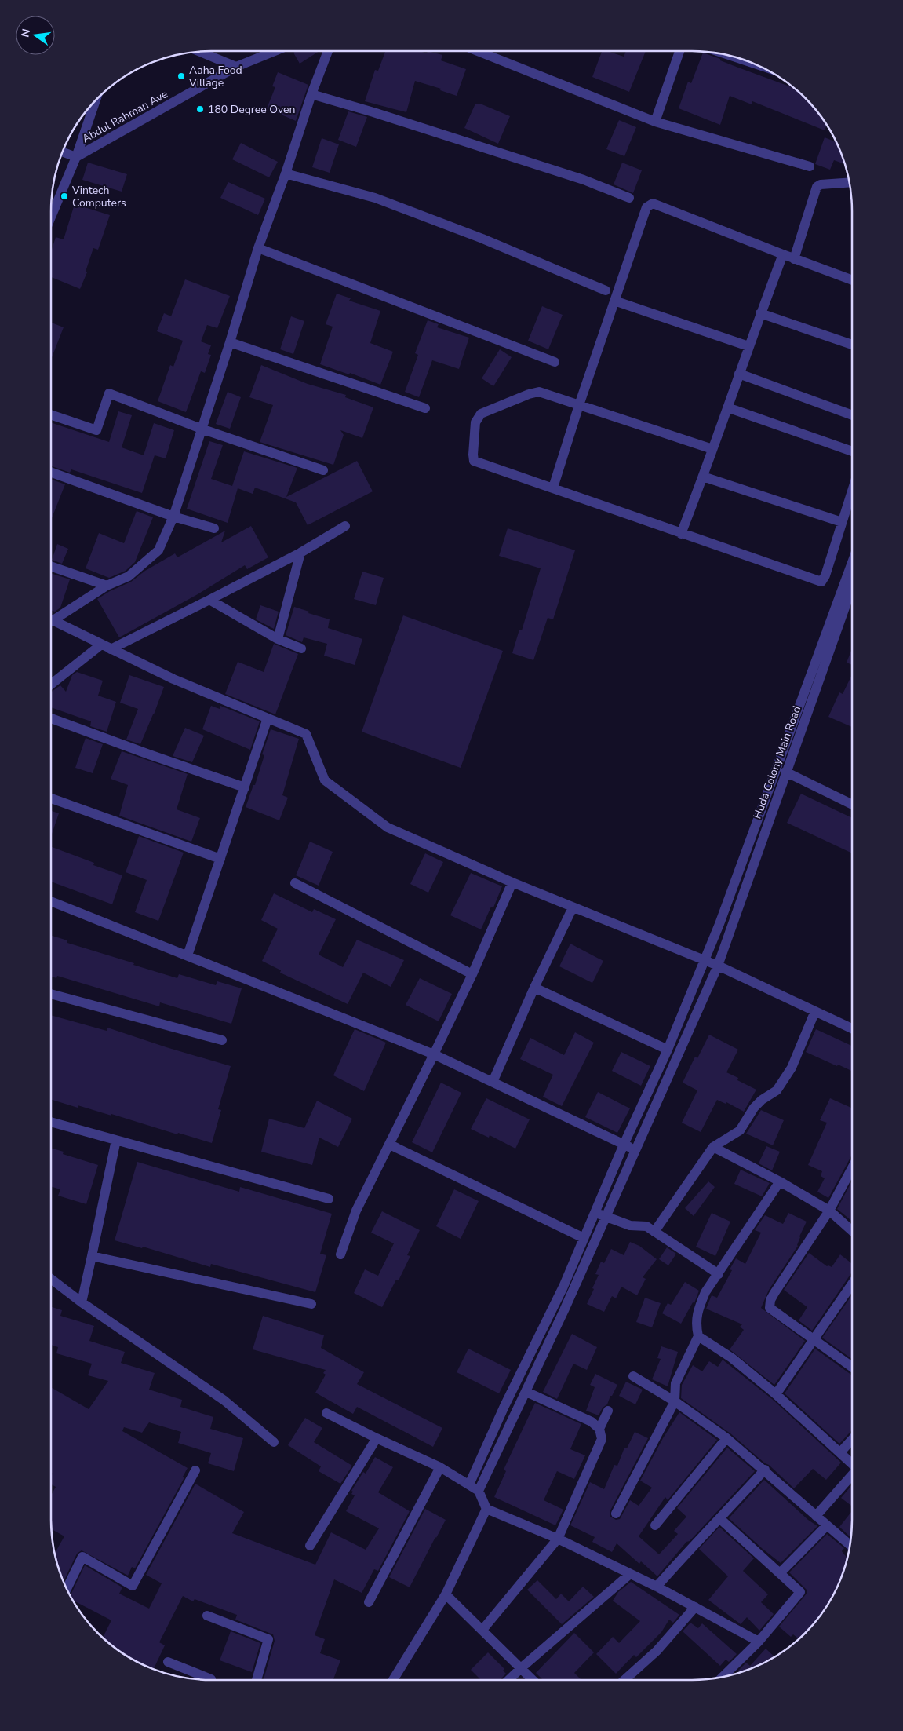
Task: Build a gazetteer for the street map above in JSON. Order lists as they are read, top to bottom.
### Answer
{
  "streets": {
    "street": ["Abdul Rahman Ave", "Huda Colony Main Road"]
  },
  "places": ["Aaha Food Village", "180 Degree Oven", "Vintech Computers"],
  "north": "left"
}
